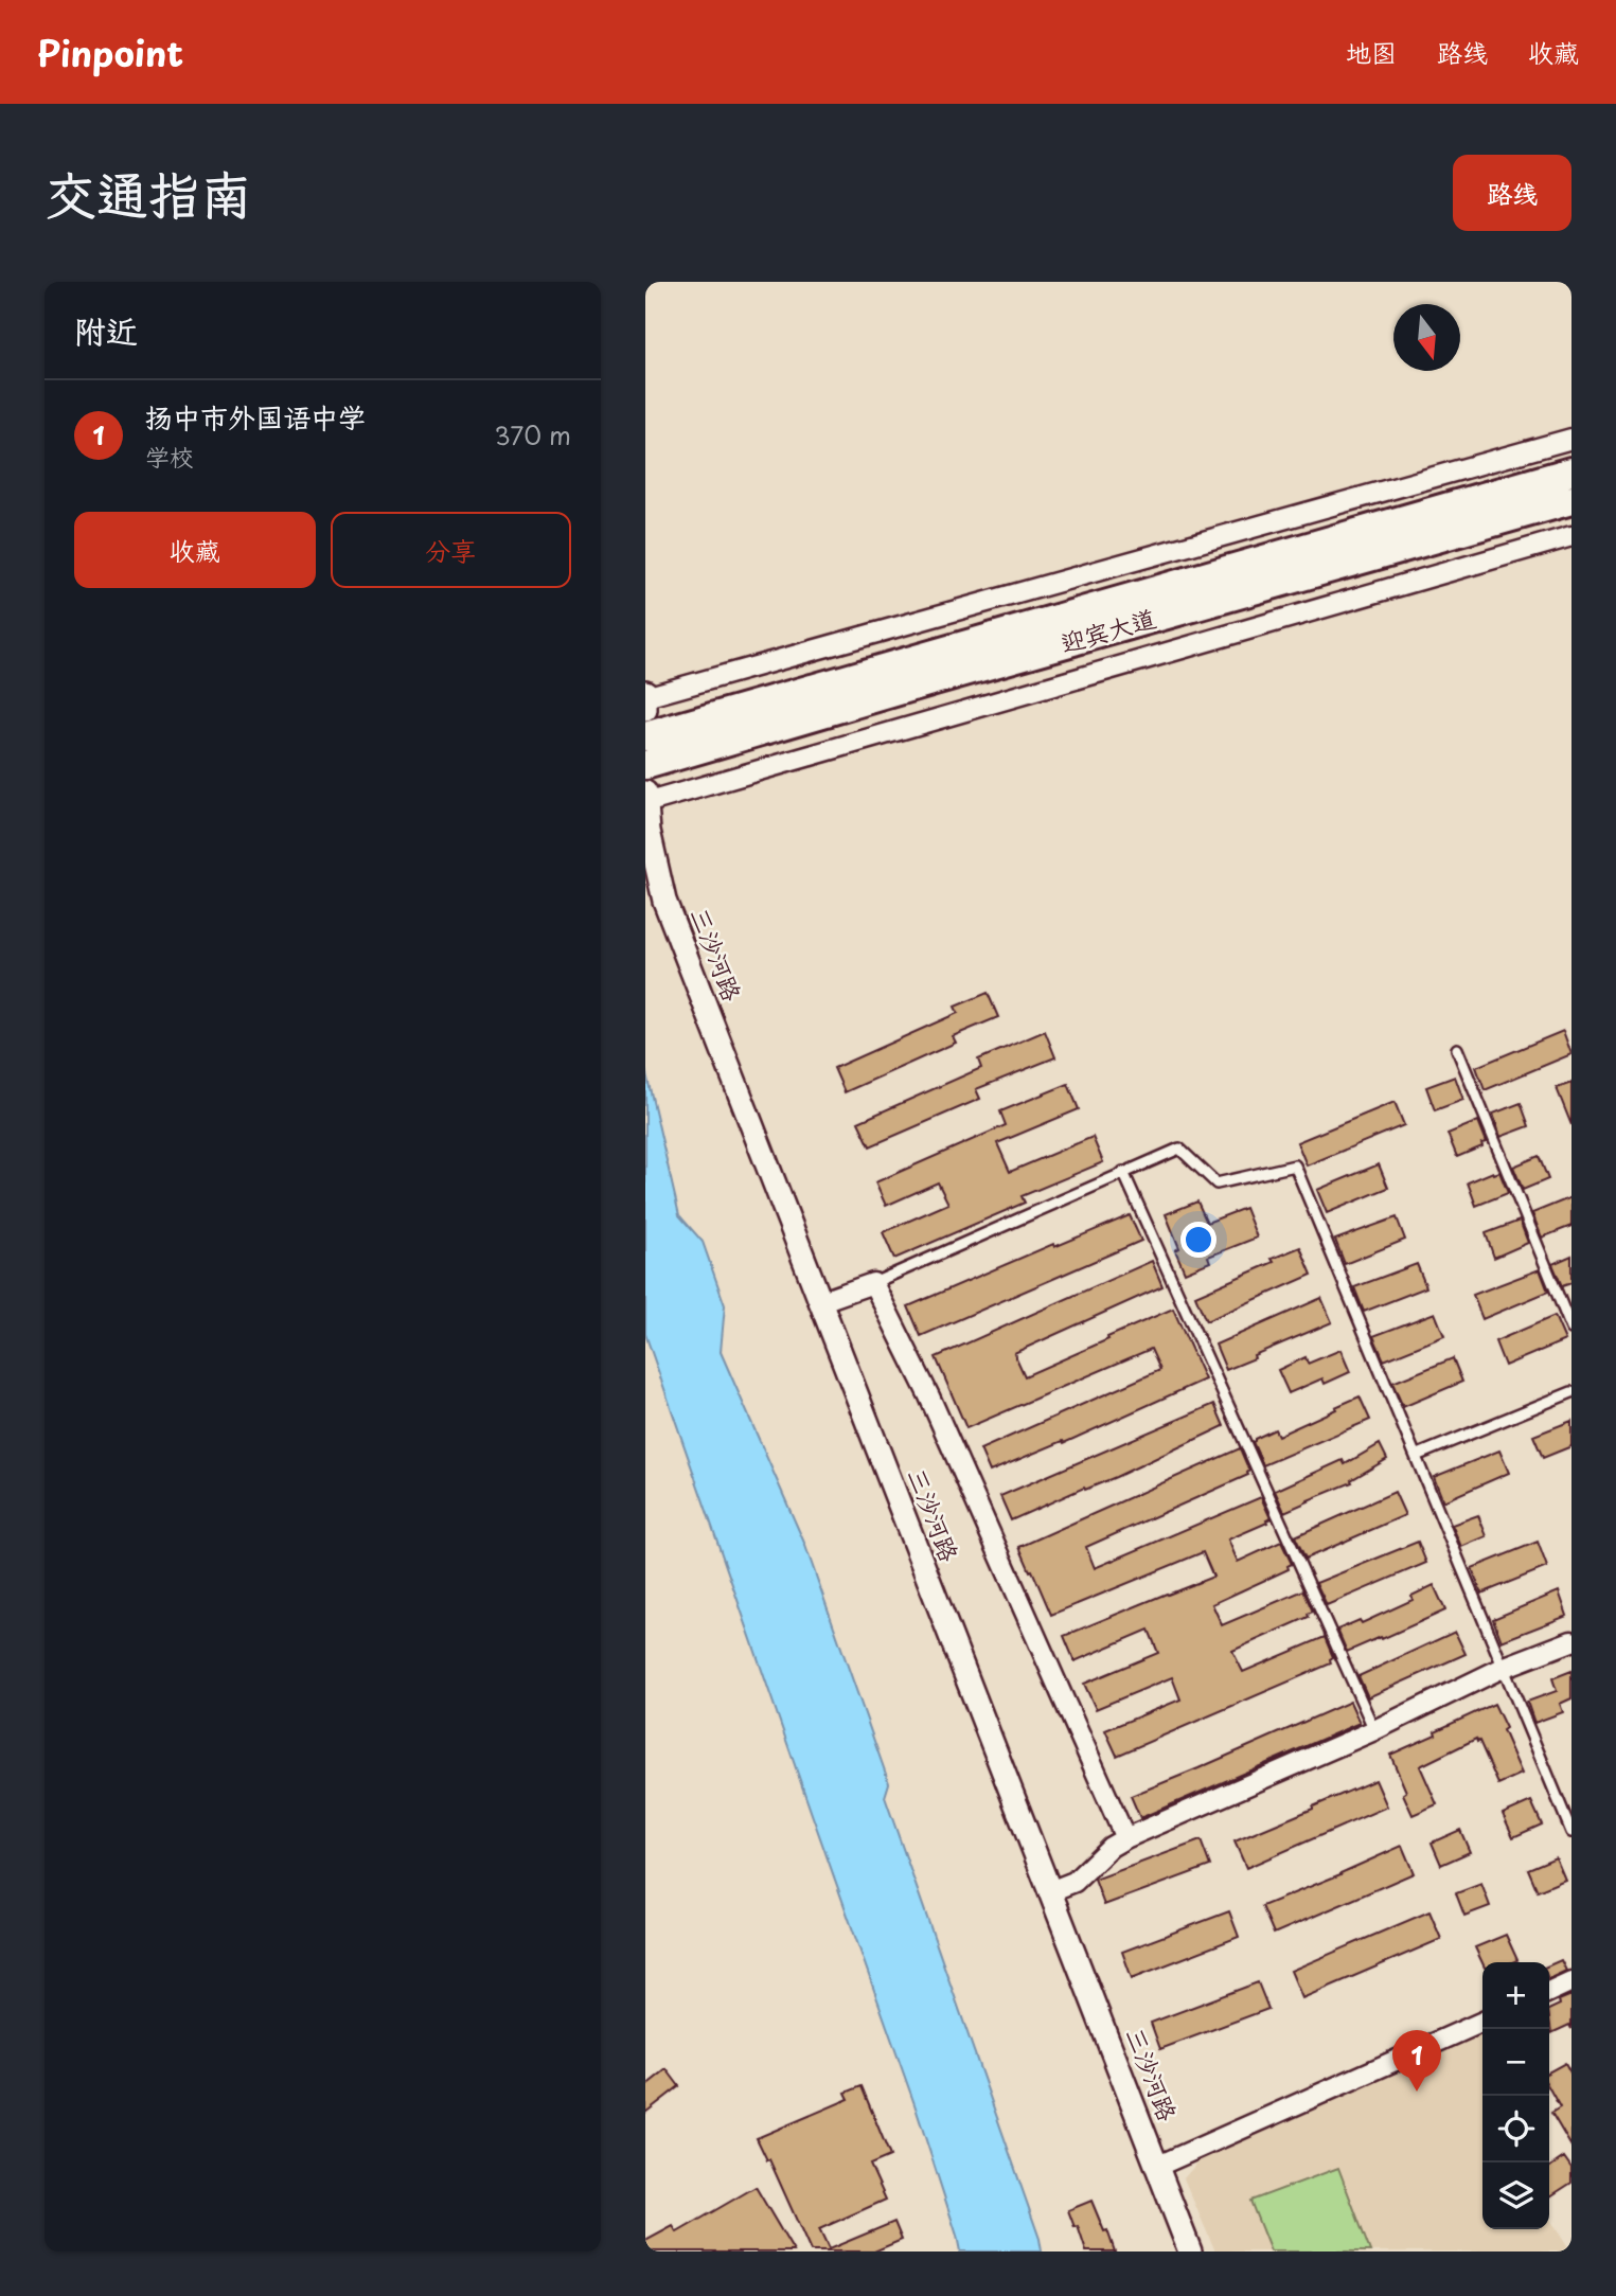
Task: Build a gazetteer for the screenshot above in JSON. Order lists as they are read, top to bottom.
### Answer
{
  "streets": {
    "main road": ["迎宾大道"],
    "street": ["三沙河路"]
  },
  "north": "bottom",
  "page": {
    "header": "Pinpoint",
    "nav": ["地图", "路线", "收藏"],
    "title": "交通指南",
    "buttons": [
      "路线",
      ["收藏", "分享"]
    ],
    "heading": "附近",
    "list": [
      {
        "mark": "1",
        "name": "扬中市外国语中学",
        "note": "学校",
        "value": "370 m"
      }
    ],
    "map_buttons": ["+", "−"],
    "pins": "1"
  }
}
